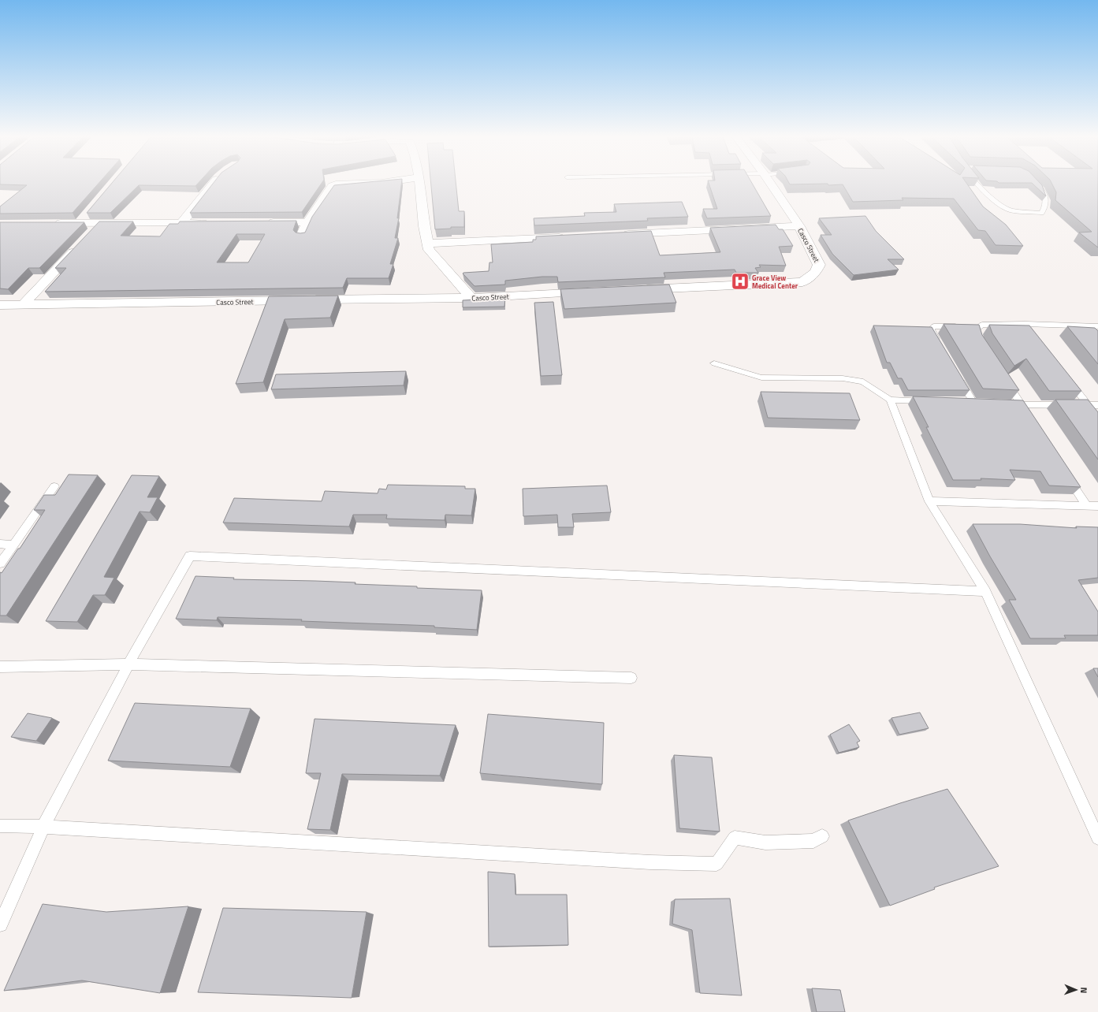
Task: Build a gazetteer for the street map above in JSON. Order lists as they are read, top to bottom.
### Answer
{
  "streets": {
    "street": ["Casco Street"]
  },
  "places": {
    "hospital": ["Grace View Medical Center"]
  },
  "north": "right"
}
